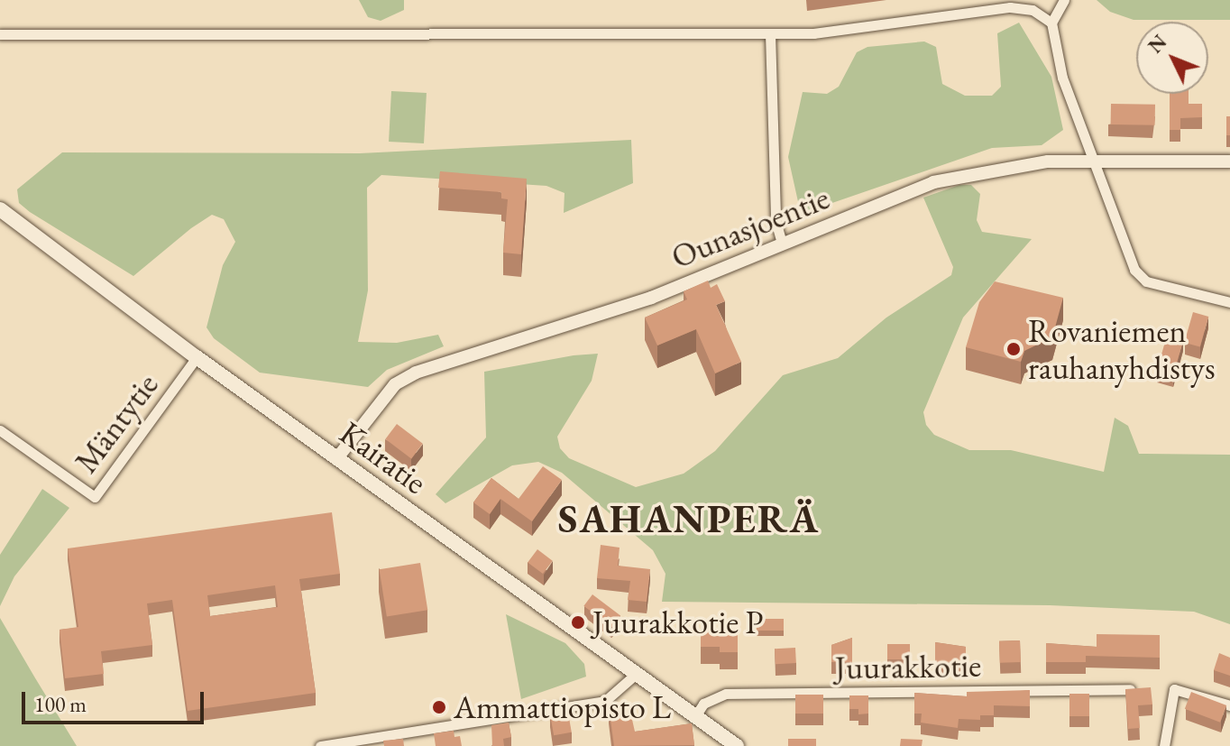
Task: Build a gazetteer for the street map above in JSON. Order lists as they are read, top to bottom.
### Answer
{
  "streets": {
    "main road": ["Kairatie"],
    "street": ["Ounasjoentie", "Mäntytie", "Juurakkotie"]
  },
  "crossings": [
    ["Ounasjoentie", "Kairatie"],
    ["Mäntytie", "Kairatie"],
    ["Kairatie", "Juurakkotie"]
  ],
  "districts": ["SAHANPERÄ"],
  "places": ["Rovaniemen rauhanyhdistys", "Juurakkotie P", "Ammattiopisto L"],
  "scale_bar": "100 m",
  "north": "top left"
}
